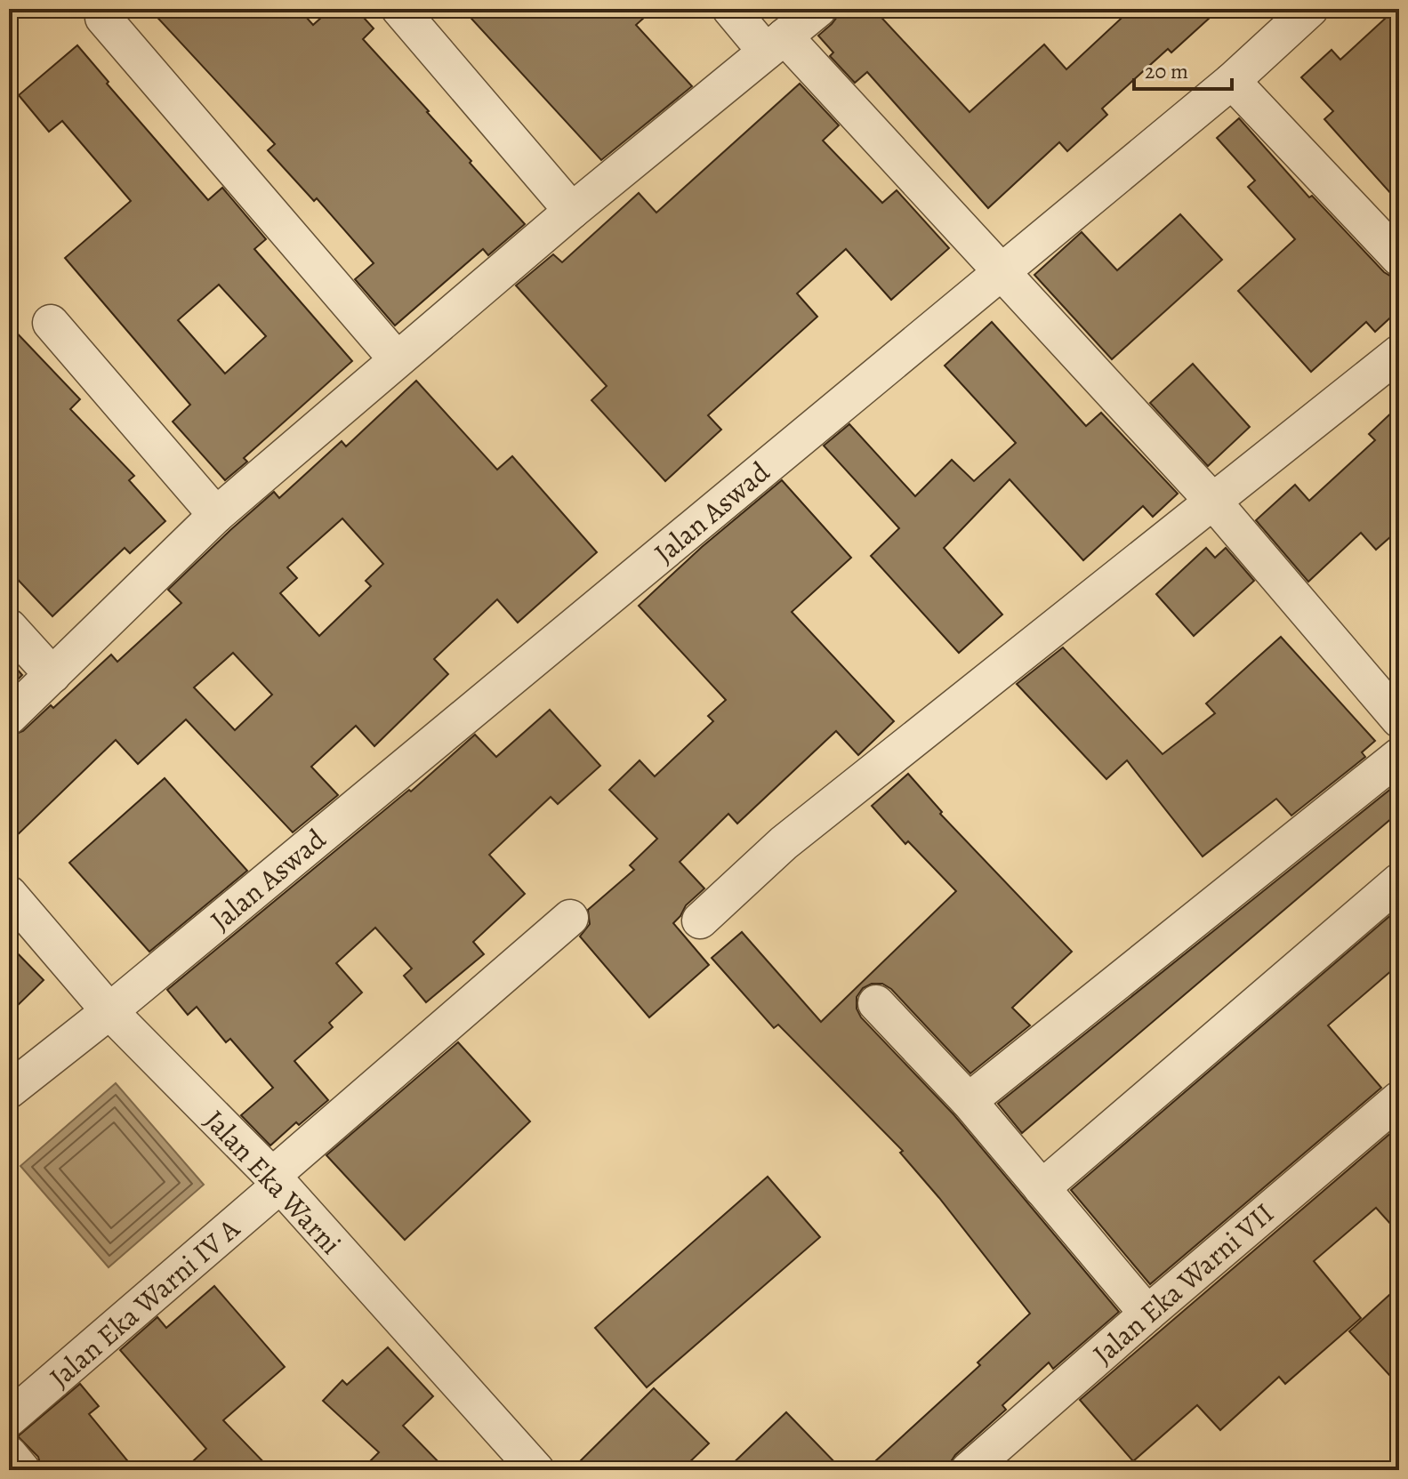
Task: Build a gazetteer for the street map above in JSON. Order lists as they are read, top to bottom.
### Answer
{
  "streets": {
    "street": [
      "Jalan Aswad",
      "Jalan Eka Warni",
      "Jalan Eka Warni VII",
      "Jalan Eka Warni IV A"
    ]
  },
  "crossings": [
    ["Jalan Aswad", "Jalan Eka Warni"],
    ["Jalan Eka Warni", "Jalan Eka Warni IV A"]
  ],
  "scale_bar": "20 m"
}
